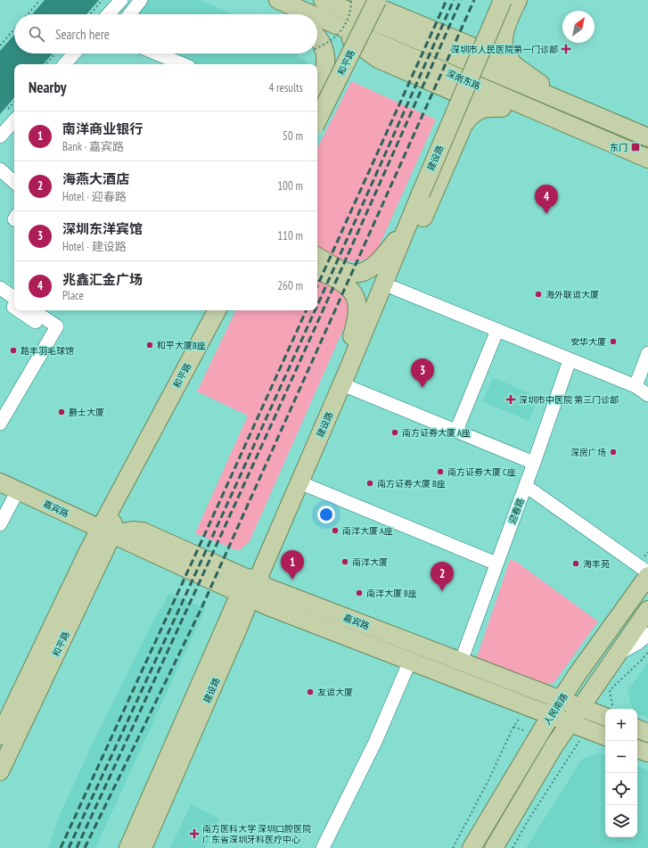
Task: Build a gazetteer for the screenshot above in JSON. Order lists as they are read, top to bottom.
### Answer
{
  "streets": {
    "main road": [
      "和平路",
      "深南东路",
      "建设路",
      "嘉宾路",
      "人民南路"
    ],
    "street": ["迎春路"]
  },
  "crossings": [
    ["和平路", "嘉宾路"],
    ["建设路", "嘉宾路"],
    ["嘉宾路", "迎春路"],
    ["嘉宾路", "人民南路"]
  ],
  "places": {
    "health": ["深圳市人民医院第一门诊部", "深圳市中医院 第三门诊部", "南方医科大学 深圳口腔医院 广东省深圳牙科医疗中心"],
    "transit": ["东门"],
    "other": [
      "海外联谊大厦",
      "安华大厦",
      "和平大厦B座",
      "路丰羽毛球馆",
      "爵士大厦",
      "南方证券大厦 A座",
      "深房广场",
      "南方证券大厦 C座",
      "南方证券大厦 B座",
      "南洋大厦 A座",
      "南洋大厦",
      "海丰苑",
      "南洋大厦 B座",
      "友谊大厦"
    ]
  },
  "north": "top right",
  "page": {
    "search": "Search here",
    "heading": ["Nearby", "4 results"],
    "list": [
      {
        "mark": "1",
        "name": "南洋商业银行",
        "note": "Bank · 嘉宾路",
        "value": "50 m"
      },
      {
        "mark": "2",
        "name": "海燕大酒店",
        "note": "Hotel · 迎春路",
        "value": "100 m"
      },
      {
        "mark": "3",
        "name": "深圳东洋宾馆",
        "note": "Hotel · 建设路",
        "value": "110 m"
      },
      {
        "mark": "4",
        "name": "兆鑫汇金广场",
        "note": "Place",
        "value": "260 m"
      }
    ],
    "pins": [
      "4",
      "3",
      "1",
      "2"
    ],
    "map_buttons": ["+", "−"]
  }
}
